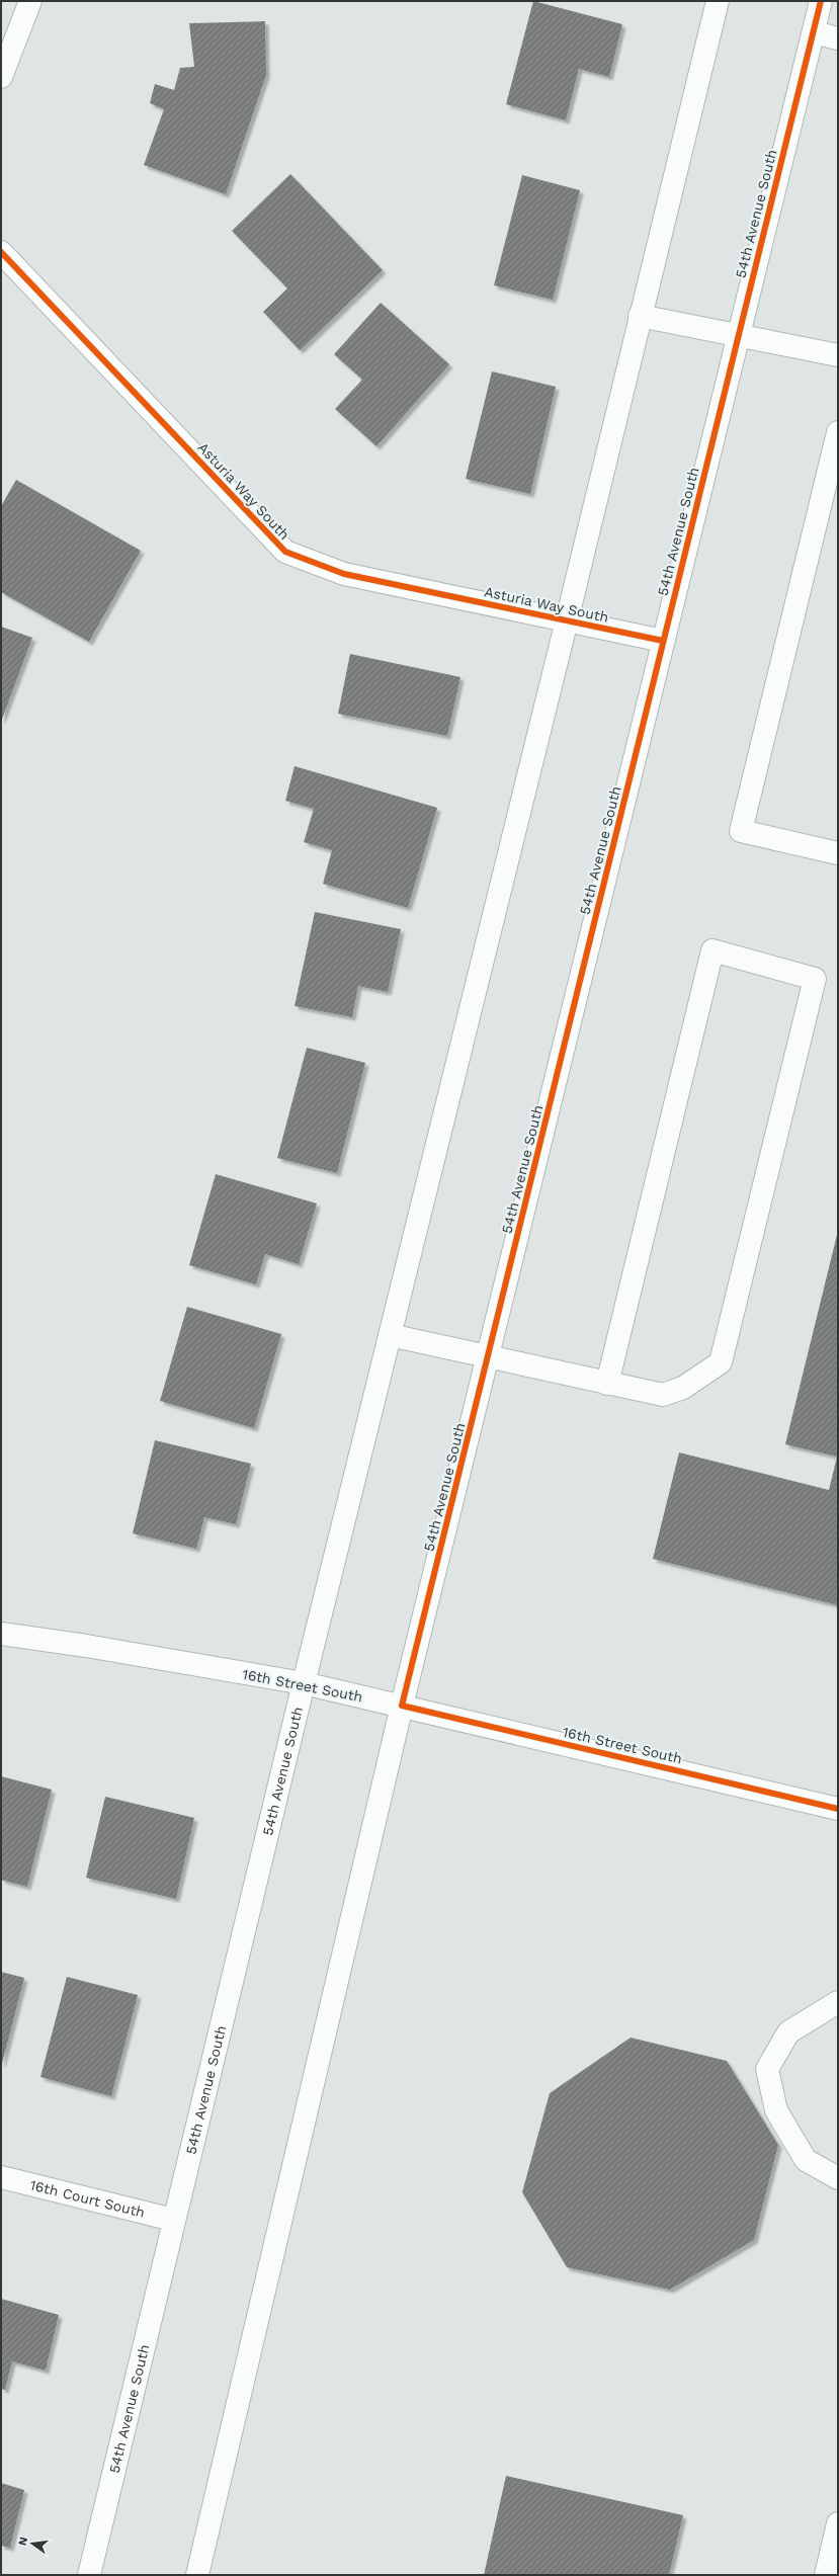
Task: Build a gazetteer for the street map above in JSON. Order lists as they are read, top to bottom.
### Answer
{
  "streets": {
    "main road": [
      "54th Avenue South",
      "Asturia Way South",
      "16th Street South",
      "16th Court South"
    ]
  },
  "crossings": [
    ["54th Avenue South", "Asturia Way South"],
    ["54th Avenue South", "16th Street South"],
    ["54th Avenue South", "16th Court South"]
  ],
  "north": "left"
}
